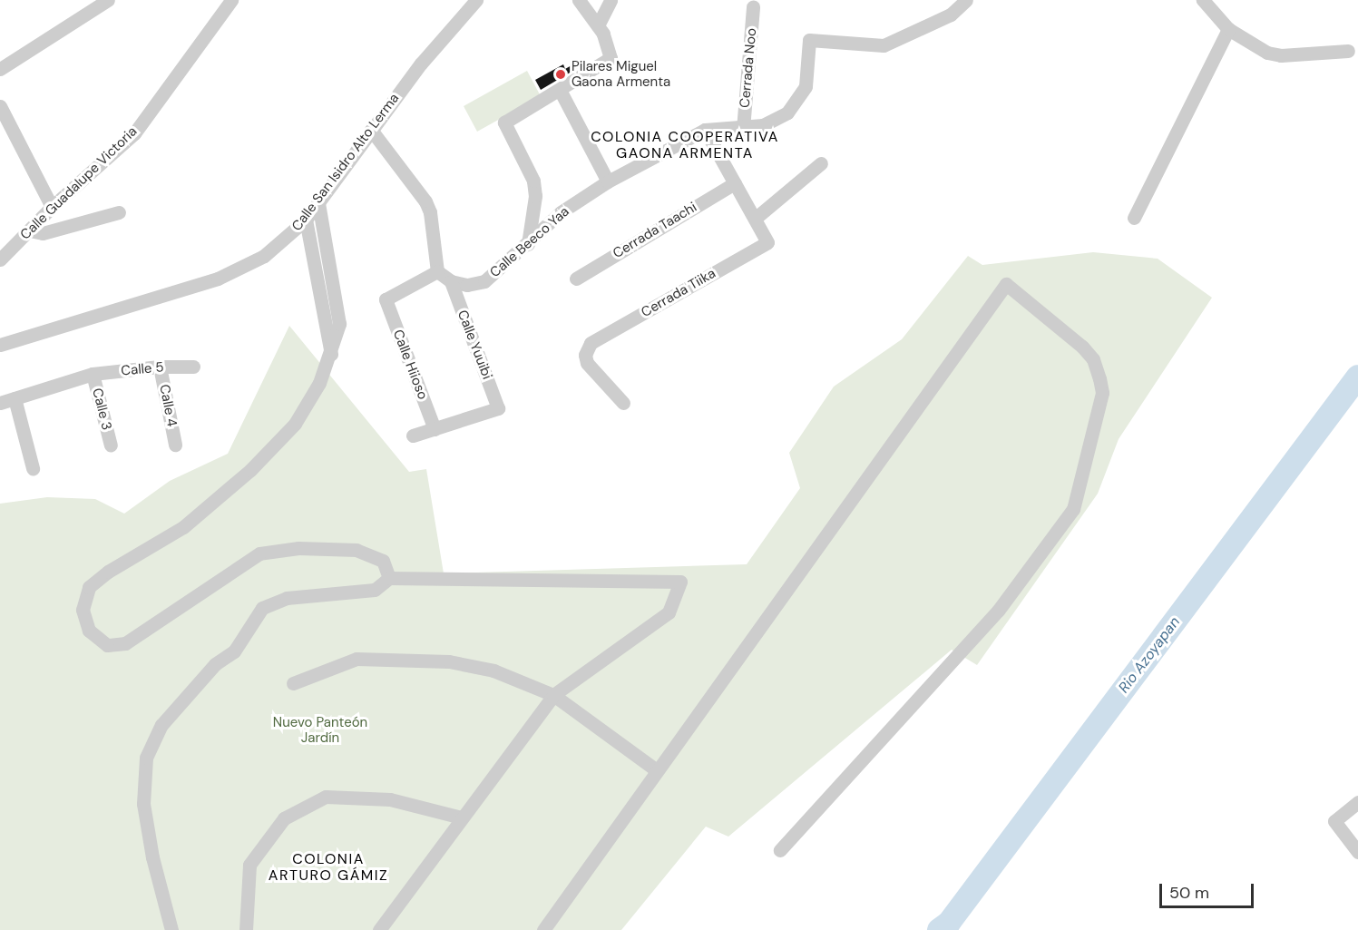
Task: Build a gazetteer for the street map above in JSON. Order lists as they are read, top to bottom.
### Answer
{
  "streets": {
    "street": [
      "Cerrada Noo",
      "Calle San Isidro Alto Lerma",
      "Calle Guadalupe Victoria",
      "Cerrada Taachi",
      "Calle Beeco Yaa",
      "Cerrada Tiika",
      "Calle Yuuibi",
      "Calle Hiioso",
      "Calle 5",
      "Calle 4",
      "Calle 3"
    ]
  },
  "crossings": [
    ["Calle Beeco Yaa", "Calle Yuuibi"],
    ["Calle Yuuibi", "Calle Hiioso"],
    ["Calle 5", "Calle 4"],
    ["Calle 5", "Calle 3"]
  ],
  "districts": ["COLONIA COOPERATIVA GAONA ARMENTA", "COLONIA ARTURO GÁMIZ"],
  "water": ["Rio Azoyapan"],
  "parks": ["Nuevo Panteón Jardín"],
  "places": ["Pilares Miguel Gaona Armenta"],
  "scale_bar": "50 m"
}
